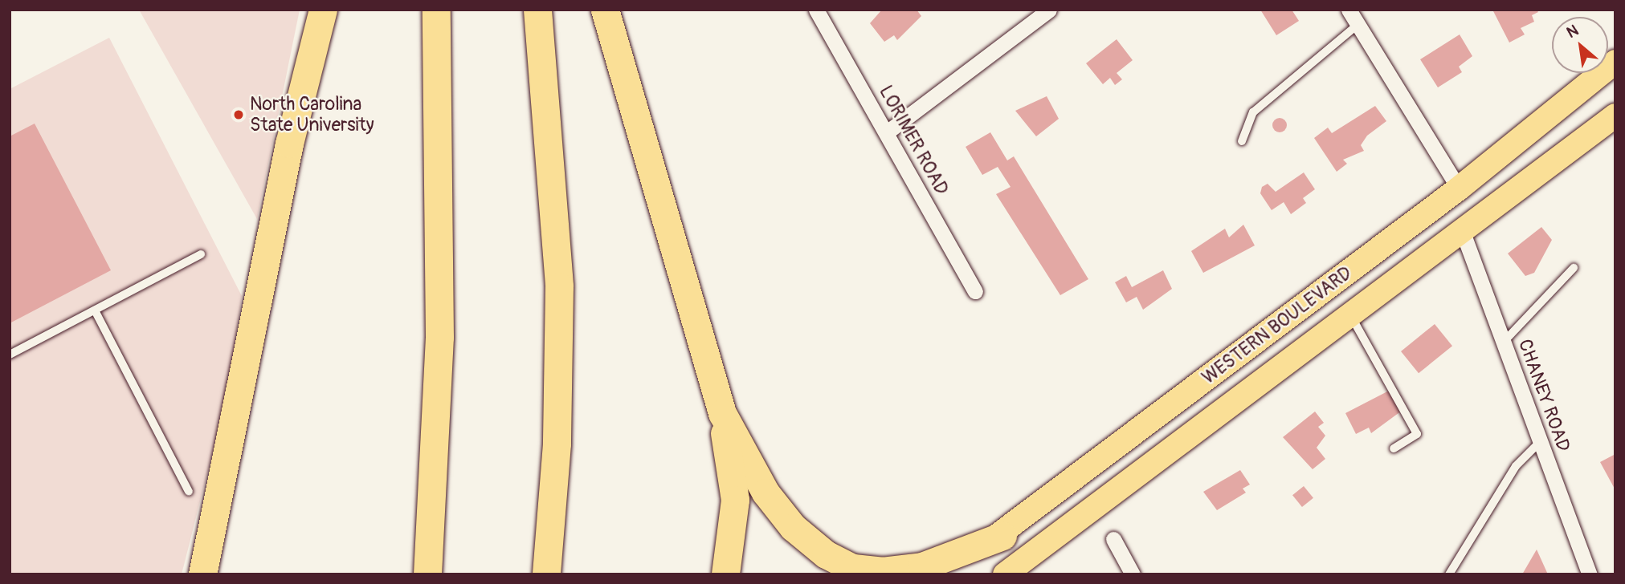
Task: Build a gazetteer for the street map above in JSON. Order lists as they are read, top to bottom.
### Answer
{
  "streets": {
    "main road": ["WESTERN BOULEVARD"],
    "street": ["LORIMER ROAD", "CHANEY ROAD"]
  },
  "crossings": [
    ["WESTERN BOULEVARD", "CHANEY ROAD"]
  ],
  "places": ["North Carolina State University"],
  "north": "top left"
}
